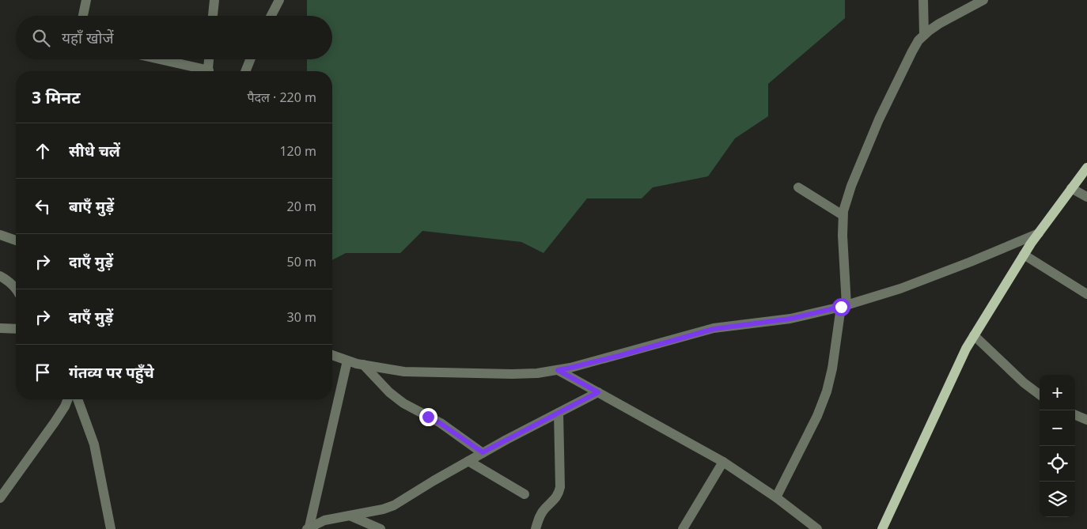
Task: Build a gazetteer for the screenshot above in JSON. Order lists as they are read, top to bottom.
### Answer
{
  "page": {
    "search": "यहाँ खोजें",
    "heading": ["3 मिनट", "पैदल · 220 m"],
    "list": [
      ["सीधे चलें", "120 m"],
      ["बाएँ मुड़ें", "20 m"],
      ["दाएँ मुड़ें", "50 m"],
      ["दाएँ मुड़ें", "30 m"],
      "गंतव्य पर पहुँचे"
    ],
    "map_buttons": ["+", "−"]
  }
}
